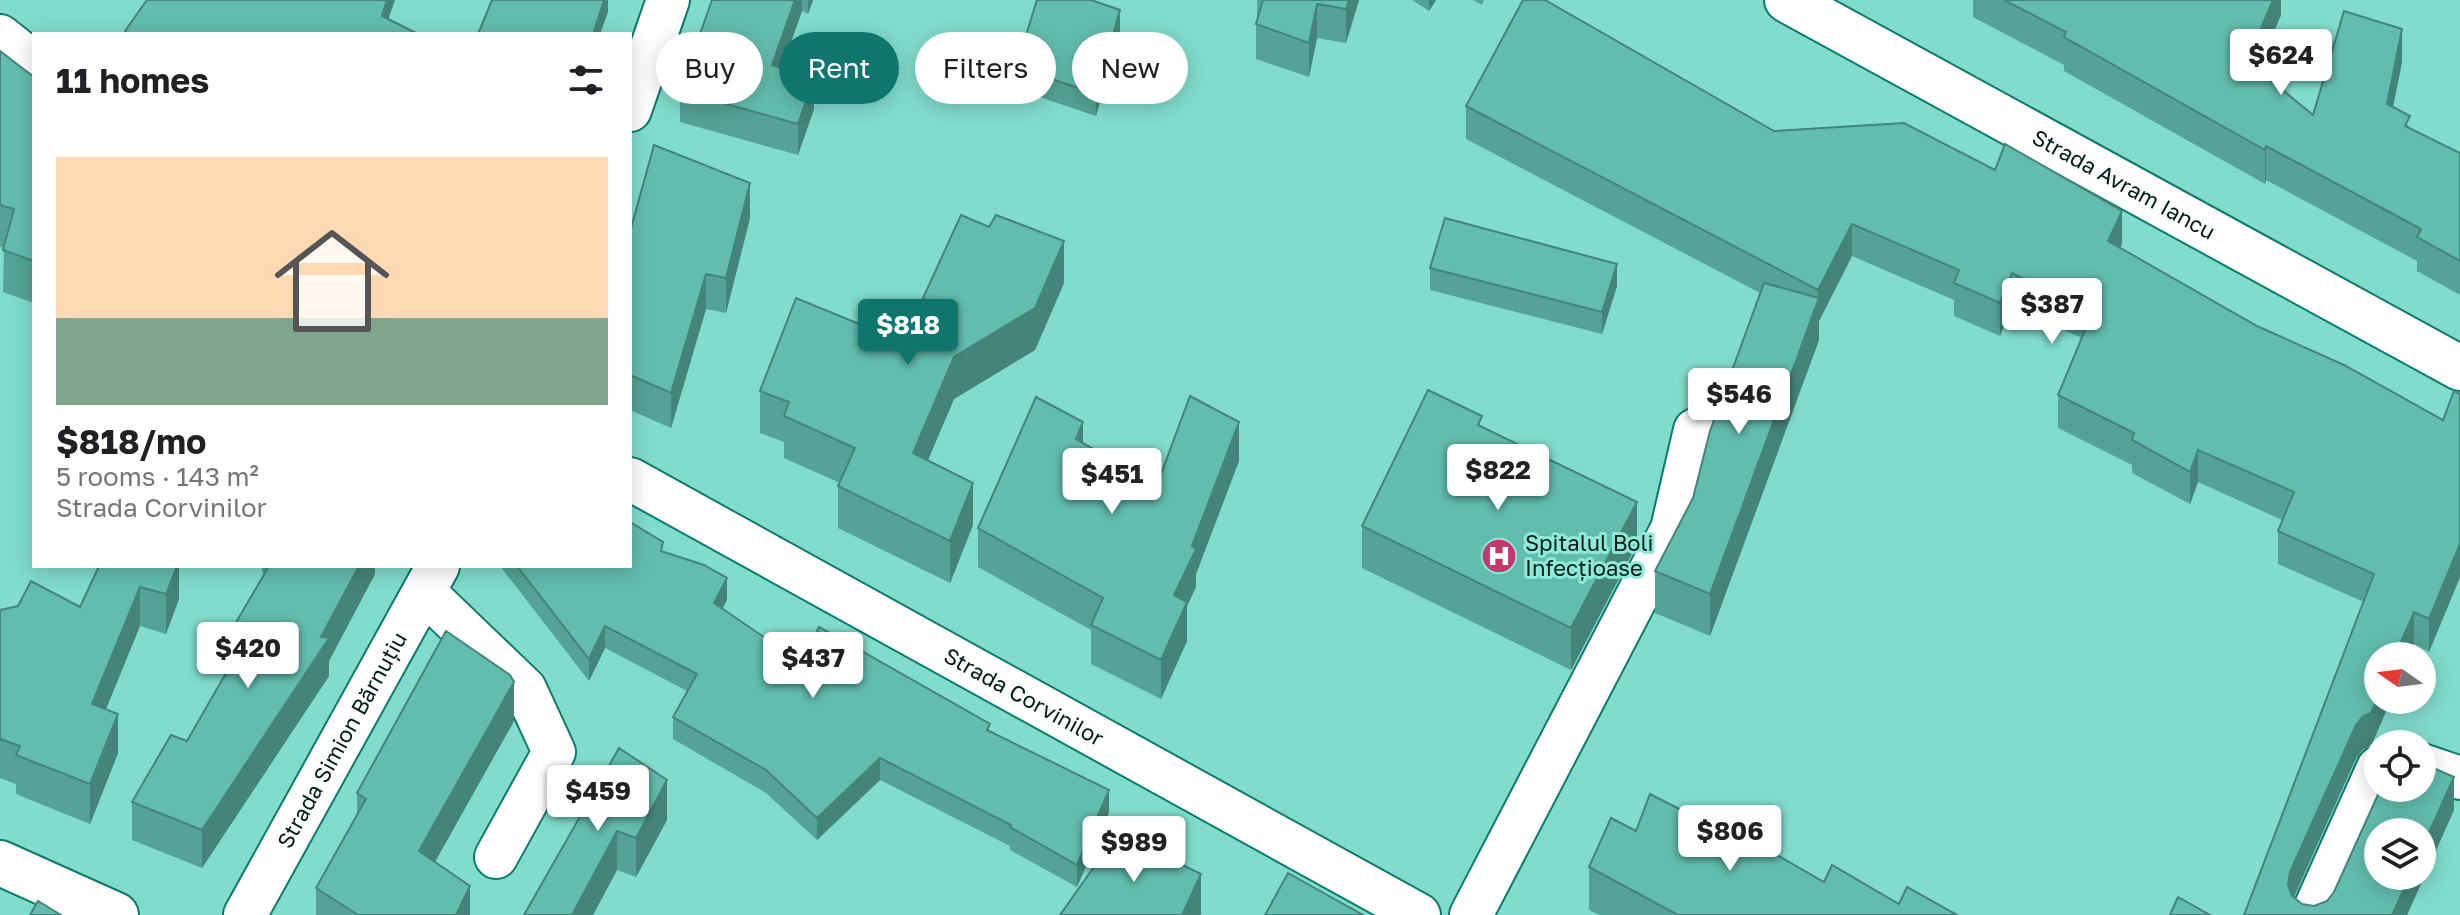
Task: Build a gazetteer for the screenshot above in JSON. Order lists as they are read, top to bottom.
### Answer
{
  "streets": {
    "street": ["Strada Avram Iancu", "Strada Corvinilor", "Strada Simion Bărnuțiu"]
  },
  "places": {
    "hospital": ["Spitalul Boli Infecțioase"]
  },
  "north": "left",
  "page": {
    "price": [
      "$624",
      "$387",
      "$818",
      "$546",
      "$822",
      "$451",
      "$420",
      "$437",
      "$459",
      "$806",
      "$989"
    ],
    "chip": [
      "Buy",
      "Rent",
      "Filters",
      "New"
    ],
    "heading": "11 homes",
    "list": [
      {
        "name": "$818/mo",
        "note": "5 rooms · 143 m² · Strada Corvinilor"
      }
    ]
  }
}
